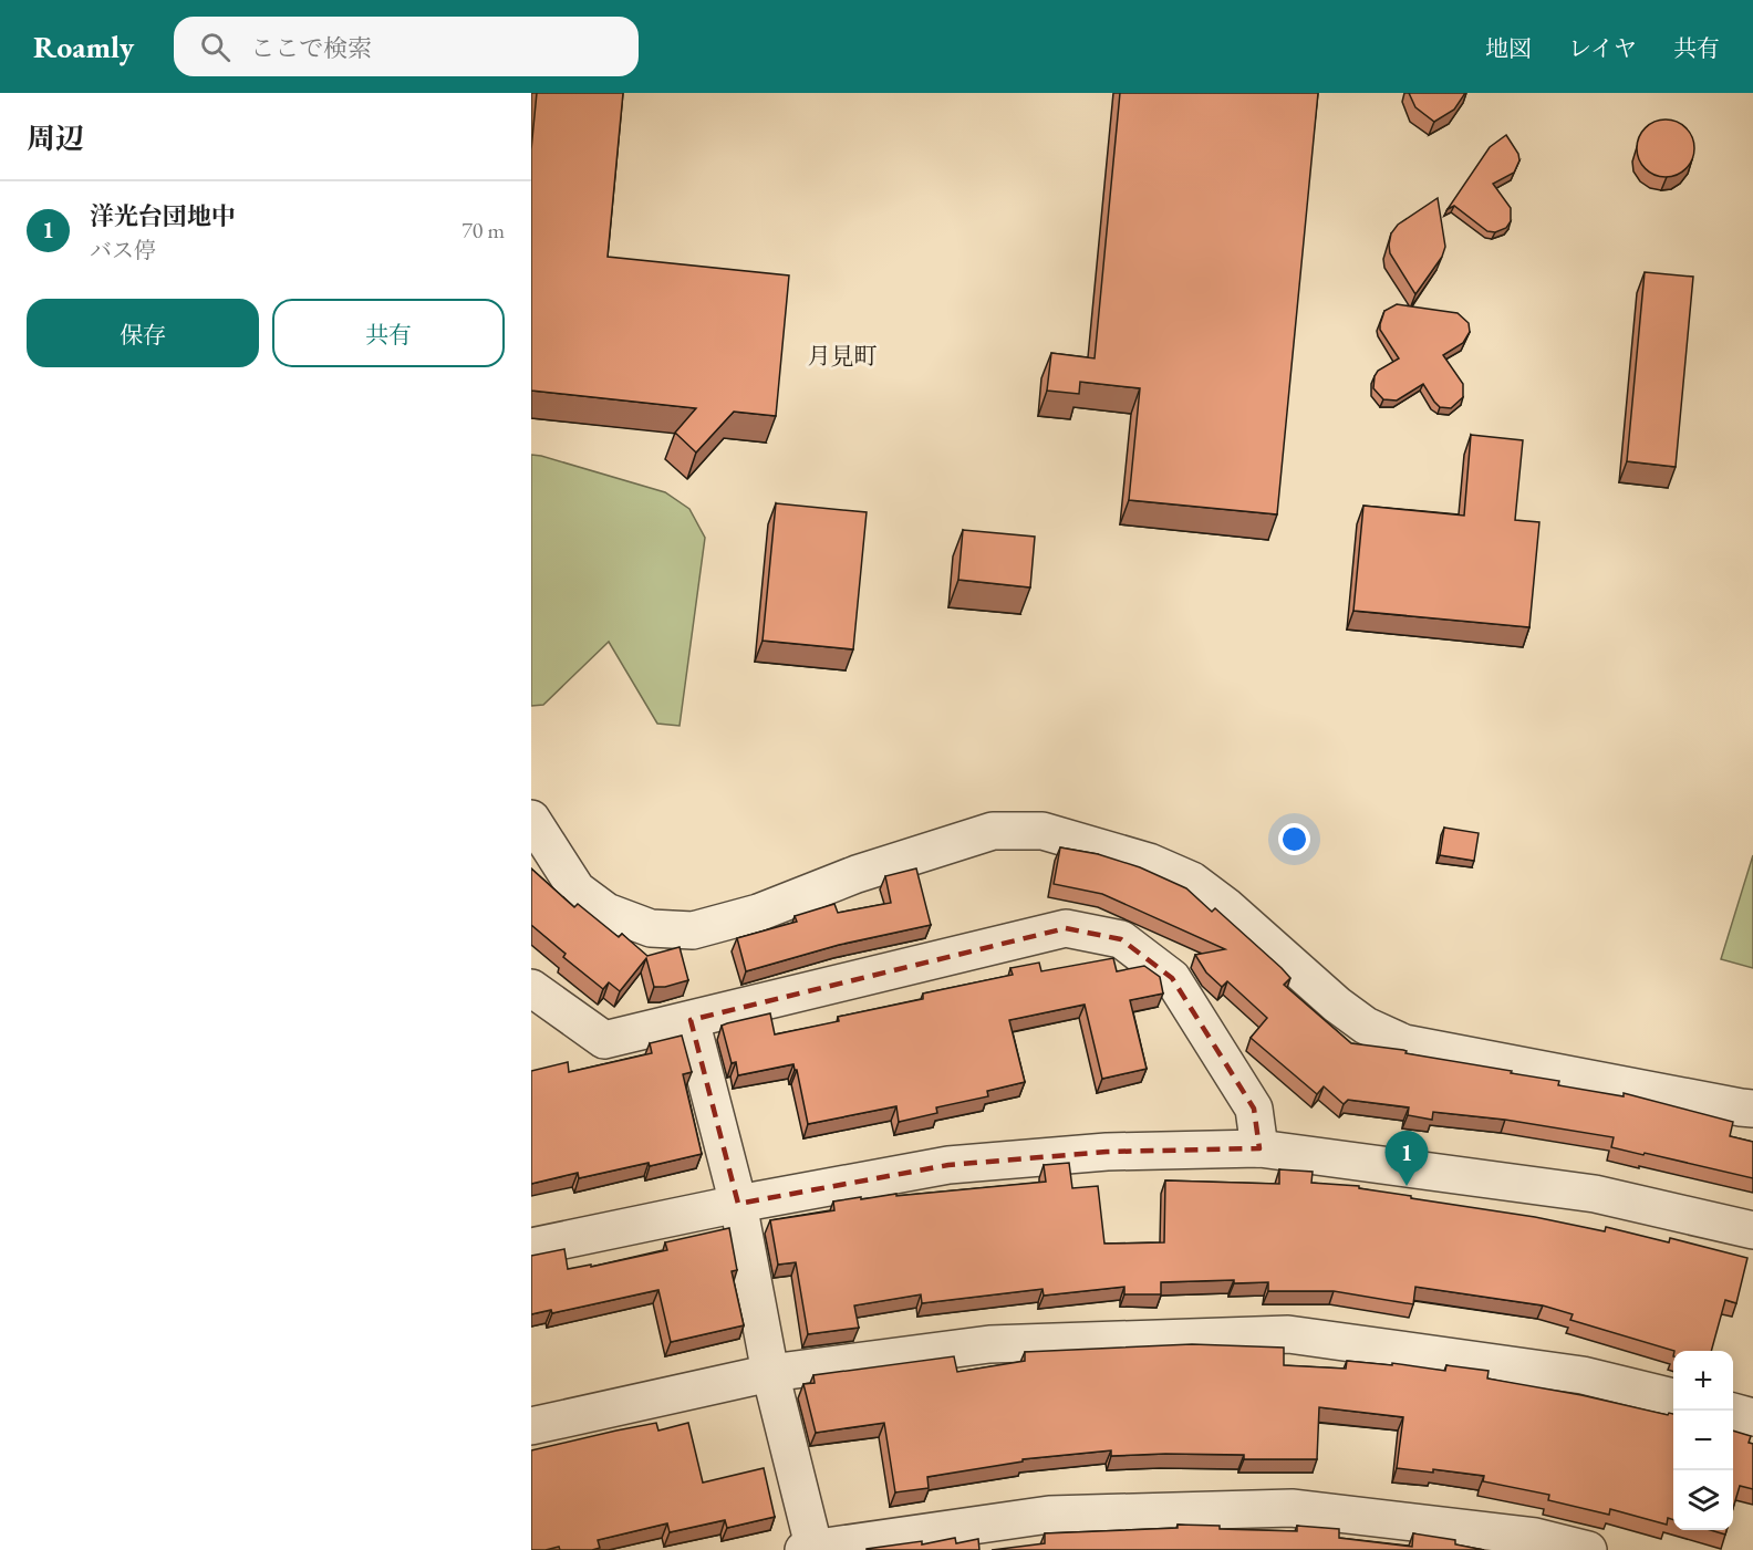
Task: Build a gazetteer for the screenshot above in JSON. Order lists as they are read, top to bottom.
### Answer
{
  "districts": ["月見町"],
  "page": {
    "header": "Roamly",
    "search": "ここで検索",
    "nav": ["地図", "レイヤ", "共有"],
    "heading": "周辺",
    "list": [
      {
        "mark": "1",
        "name": "洋光台団地中",
        "note": "バス停",
        "value": "70 m"
      }
    ],
    "buttons": ["保存", "共有"],
    "pins": "1",
    "map_buttons": ["+", "−"]
  }
}
